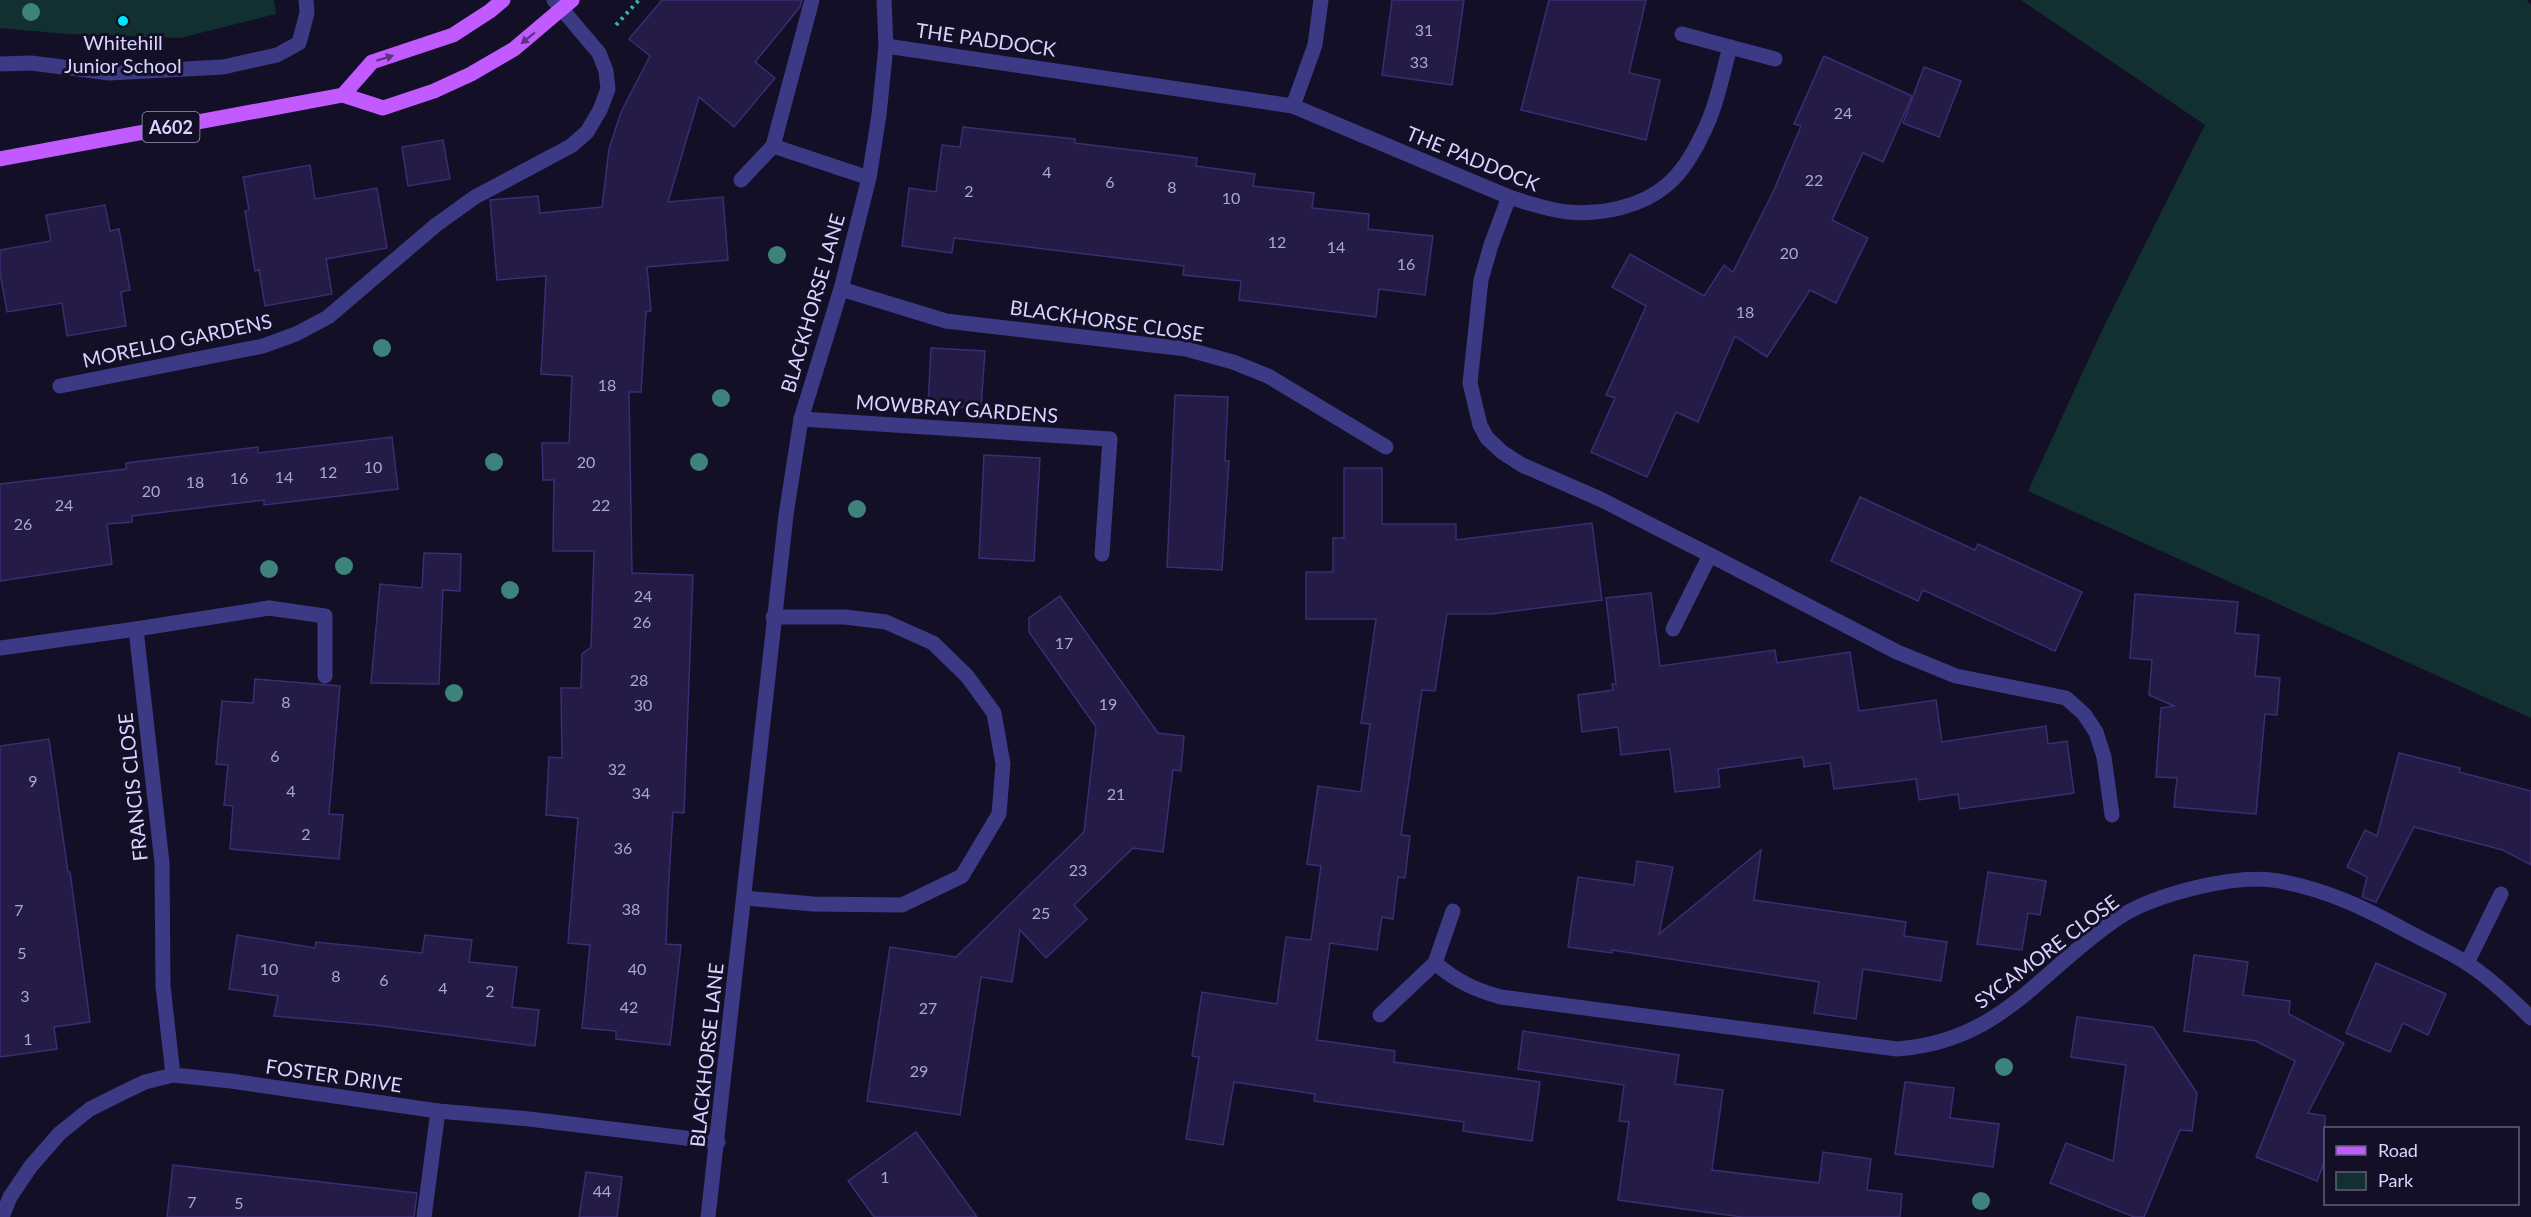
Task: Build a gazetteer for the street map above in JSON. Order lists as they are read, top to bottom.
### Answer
{
  "streets": {
    "main road": ["A602"],
    "street": [
      "THE PADDOCK",
      "BLACKHORSE LANE",
      "BLACKHORSE CLOSE",
      "MORELLO GARDENS",
      "MOWBRAY GARDENS",
      "FRANCIS CLOSE",
      "SYCAMORE CLOSE",
      "FOSTER DRIVE"
    ]
  },
  "crossings": [
    ["THE PADDOCK", "BLACKHORSE LANE"],
    ["A602", "MORELLO GARDENS"],
    ["BLACKHORSE LANE", "BLACKHORSE CLOSE"],
    ["BLACKHORSE LANE", "MOWBRAY GARDENS"],
    ["BLACKHORSE LANE", "FOSTER DRIVE"],
    ["FRANCIS CLOSE", "FOSTER DRIVE"]
  ],
  "places": ["Whitehill Junior School"],
  "house_numbers": [
    "31",
    "33",
    "24",
    "4",
    "22",
    "6",
    "8",
    "2",
    "10",
    "12",
    "14",
    "20",
    "16",
    "18",
    "18",
    "20",
    "10",
    "12",
    "14",
    "16",
    "18",
    "20",
    "24",
    "22",
    "26",
    "24",
    "26",
    "17",
    "28",
    "8",
    "19",
    "30",
    "6",
    "32",
    "9",
    "4",
    "34",
    "21",
    "2",
    "36",
    "23",
    "38",
    "7",
    "25",
    "5",
    "10",
    "40",
    "8",
    "6",
    "4",
    "2",
    "3",
    "42",
    "27",
    "1",
    "29",
    "1",
    "44",
    "7",
    "5"
  ],
  "legend": ["Road", "Park"]
}
